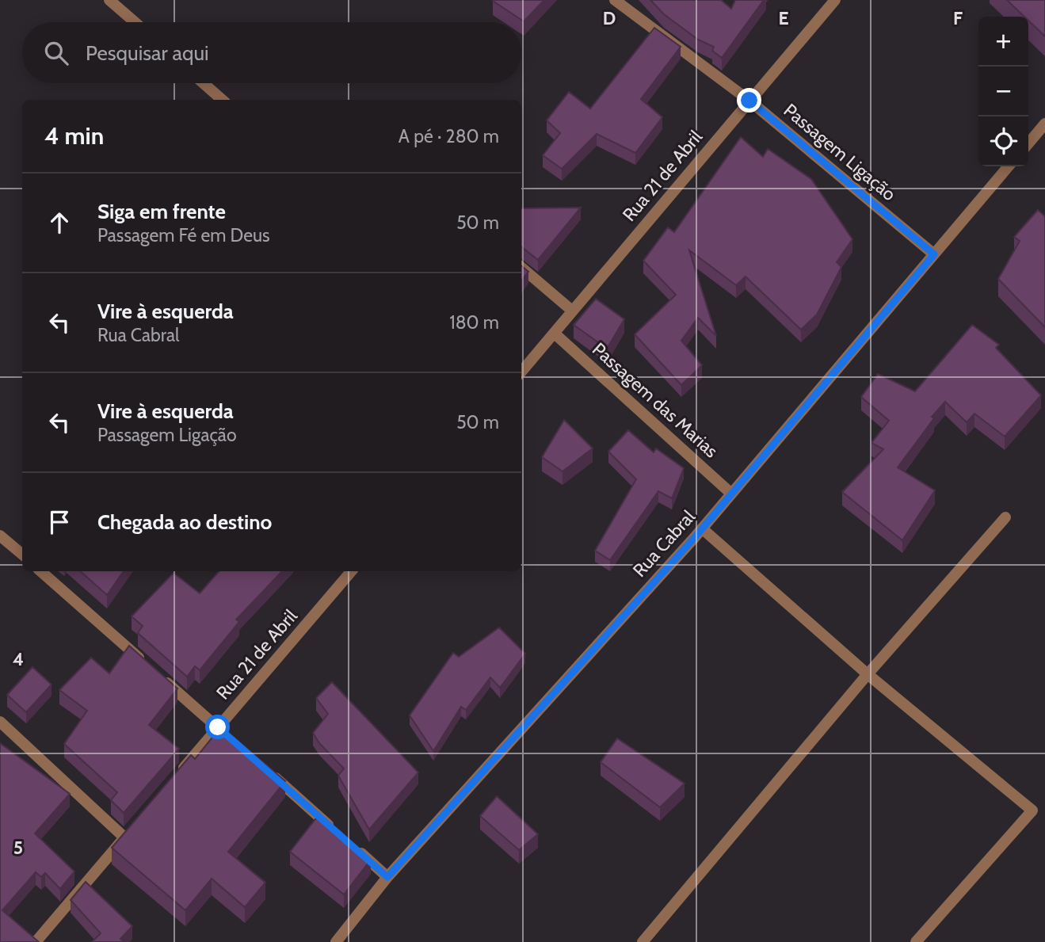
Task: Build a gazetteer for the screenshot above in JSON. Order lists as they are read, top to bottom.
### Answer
{
  "streets": {
    "street": [
      "Passagem Ligação",
      "Rua 21 de Abril",
      "Passagem das Marias",
      "Rua Cabral"
    ]
  },
  "crossings": [
    ["Passagem Ligação", "Rua 21 de Abril"],
    ["Passagem Ligação", "Rua Cabral"],
    ["Rua 21 de Abril", "Passagem das Marias"],
    ["Passagem das Marias", "Rua Cabral"]
  ],
  "page": {
    "map_buttons": ["+", "−"],
    "search": "Pesquisar aqui",
    "heading": ["4 min", "A pé · 280 m"],
    "list": [
      ["Siga em frente", "Passagem Fé em Deus", "50 m"],
      ["Vire à esquerda", "Rua Cabral", "180 m"],
      ["Vire à esquerda", "Passagem Ligação", "50 m"],
      "Chegada ao destino"
    ]
  },
  "grid": {
    "columns": ["D", "E", "F"],
    "rows": ["4", "5"]
  }
}
